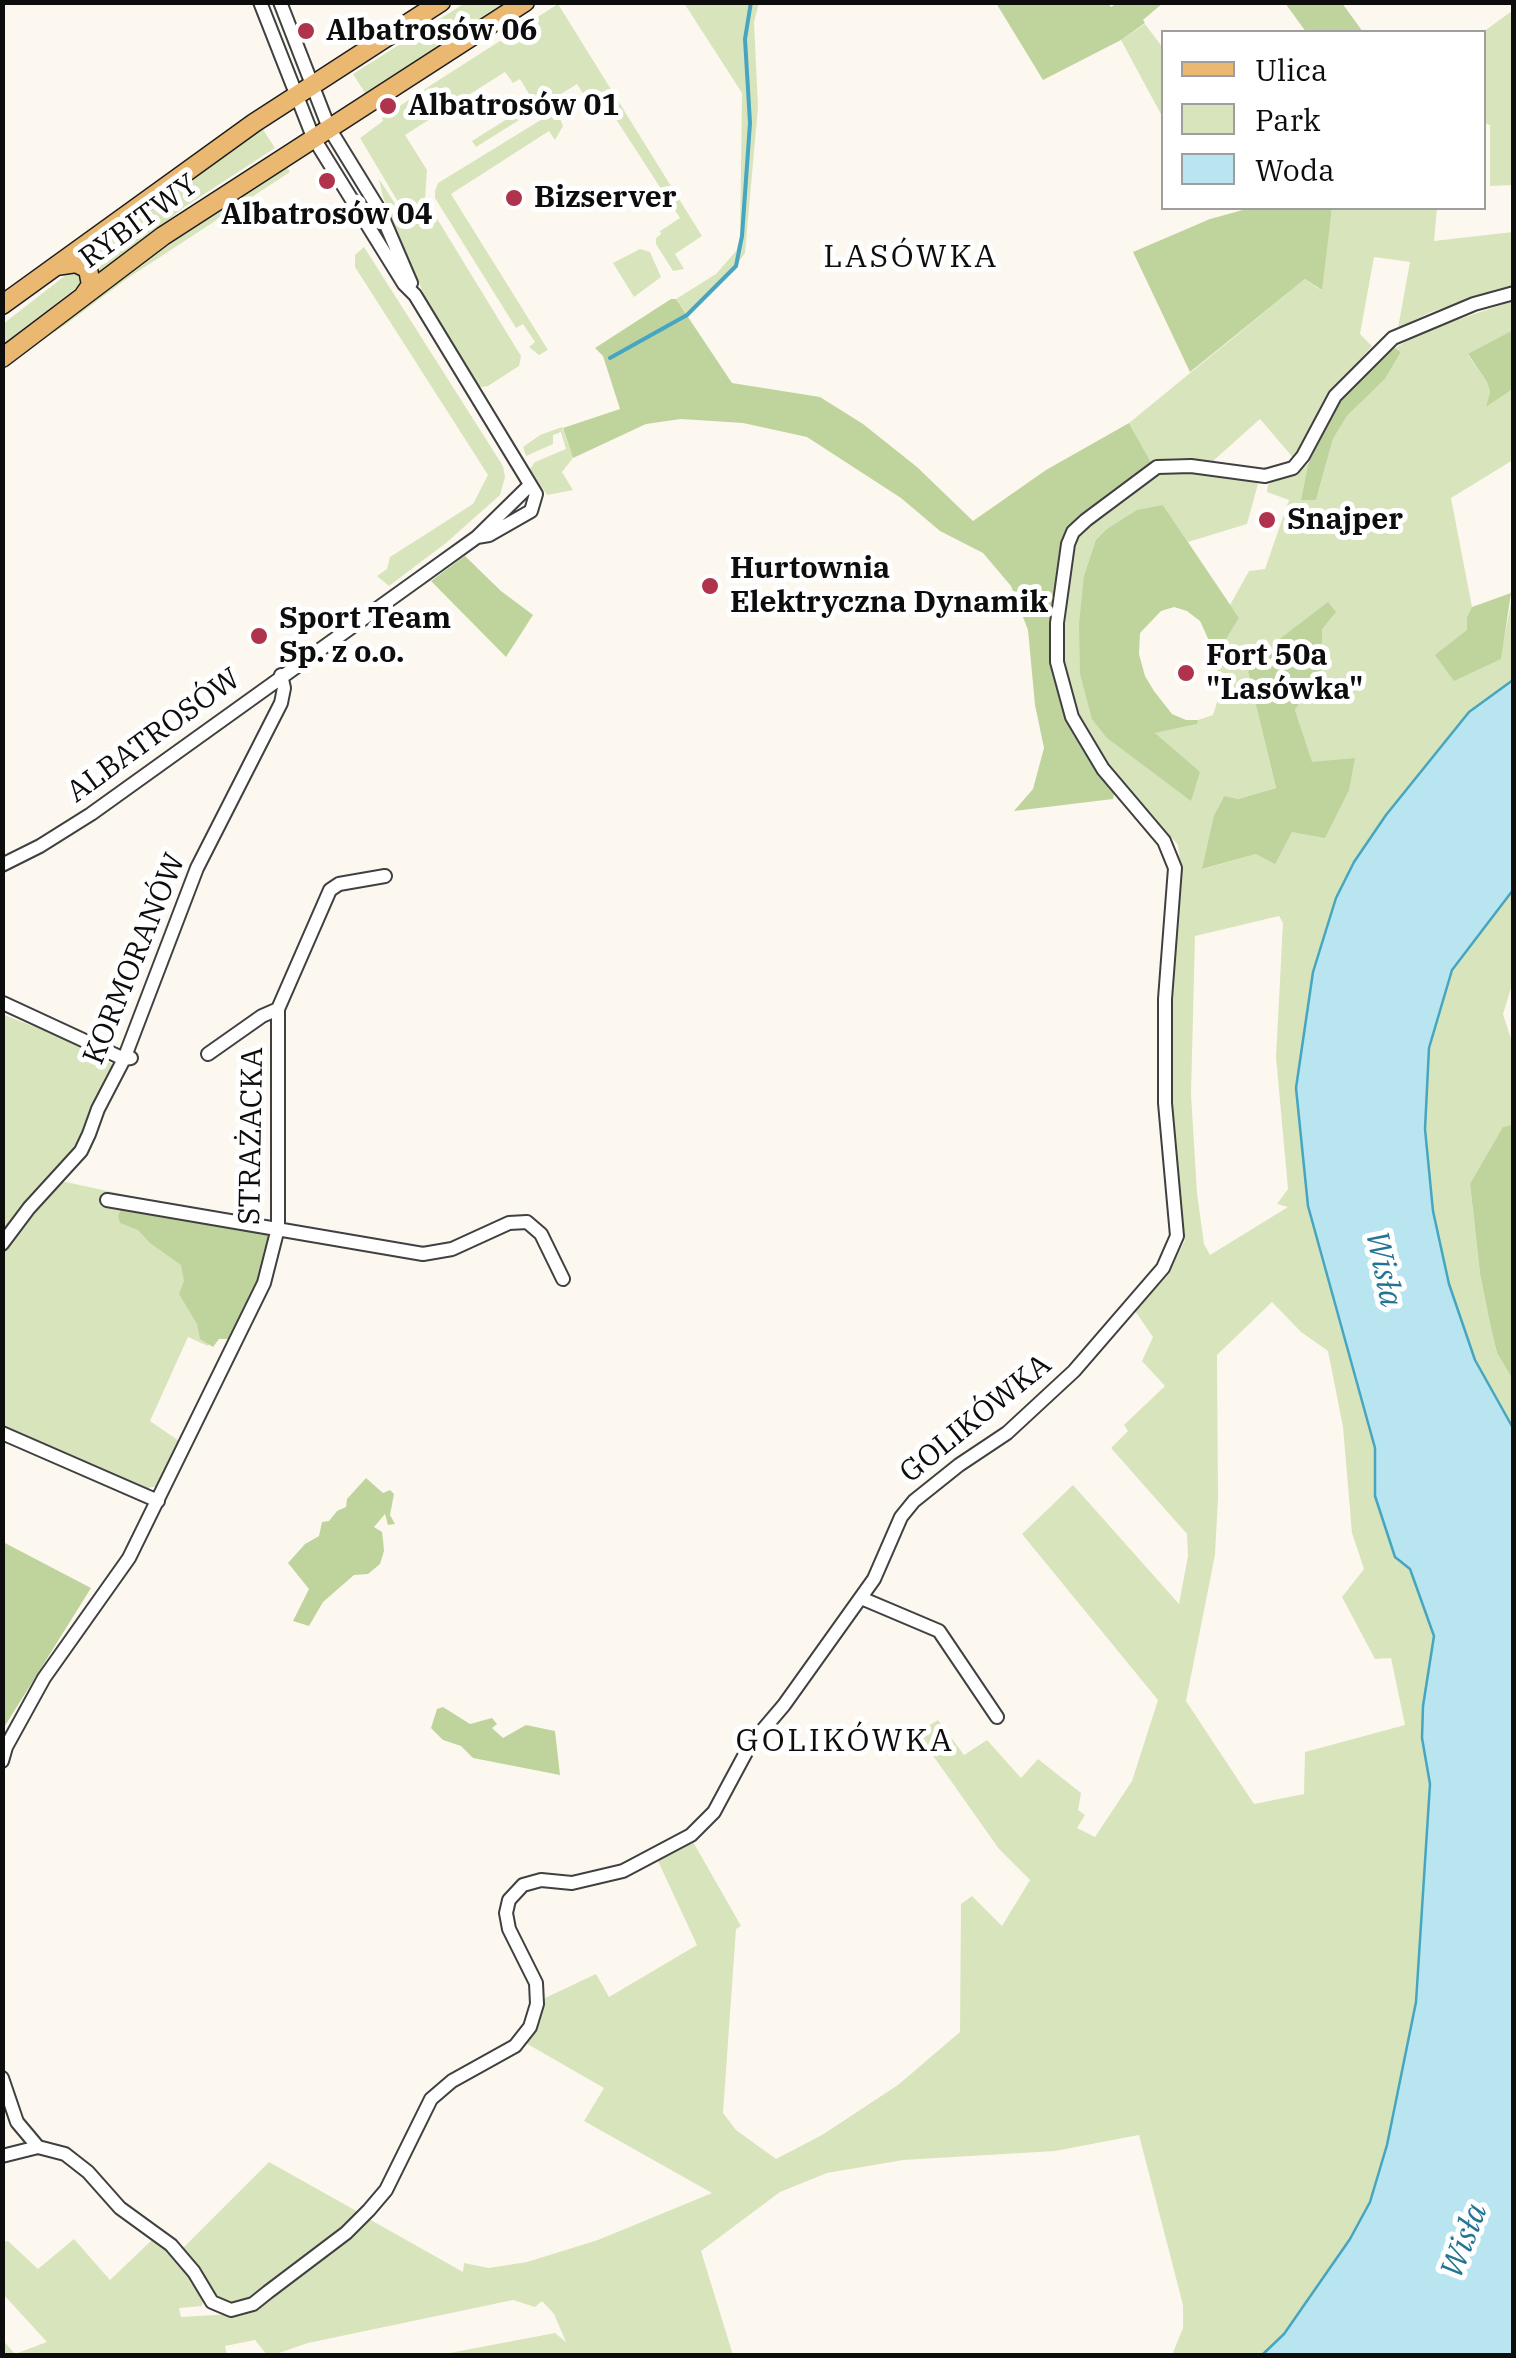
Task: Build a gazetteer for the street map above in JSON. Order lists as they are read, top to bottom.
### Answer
{
  "streets": {
    "main road": ["RYBITWY"],
    "street": [
      "ALBATROSÓW",
      "KORMORANÓW",
      "STRAŻACKA",
      "GOLIKÓWKA"
    ]
  },
  "crossings": [
    ["ALBATROSÓW", "KORMORANÓW"]
  ],
  "districts": ["LASÓWKA", "GOLIKÓWKA"],
  "water": ["Wisła"],
  "places": [
    "Albatrosów 06",
    "Albatrosów 01",
    "Albatrosów 04",
    "Bizserver",
    "Snajper",
    "Hurtownia Elektryczna Dynamik",
    "Sport Team Sp. z o.o.",
    "Fort 50a \"Lasówka\""
  ],
  "legend": ["Ulica", "Park", "Woda"]
}
